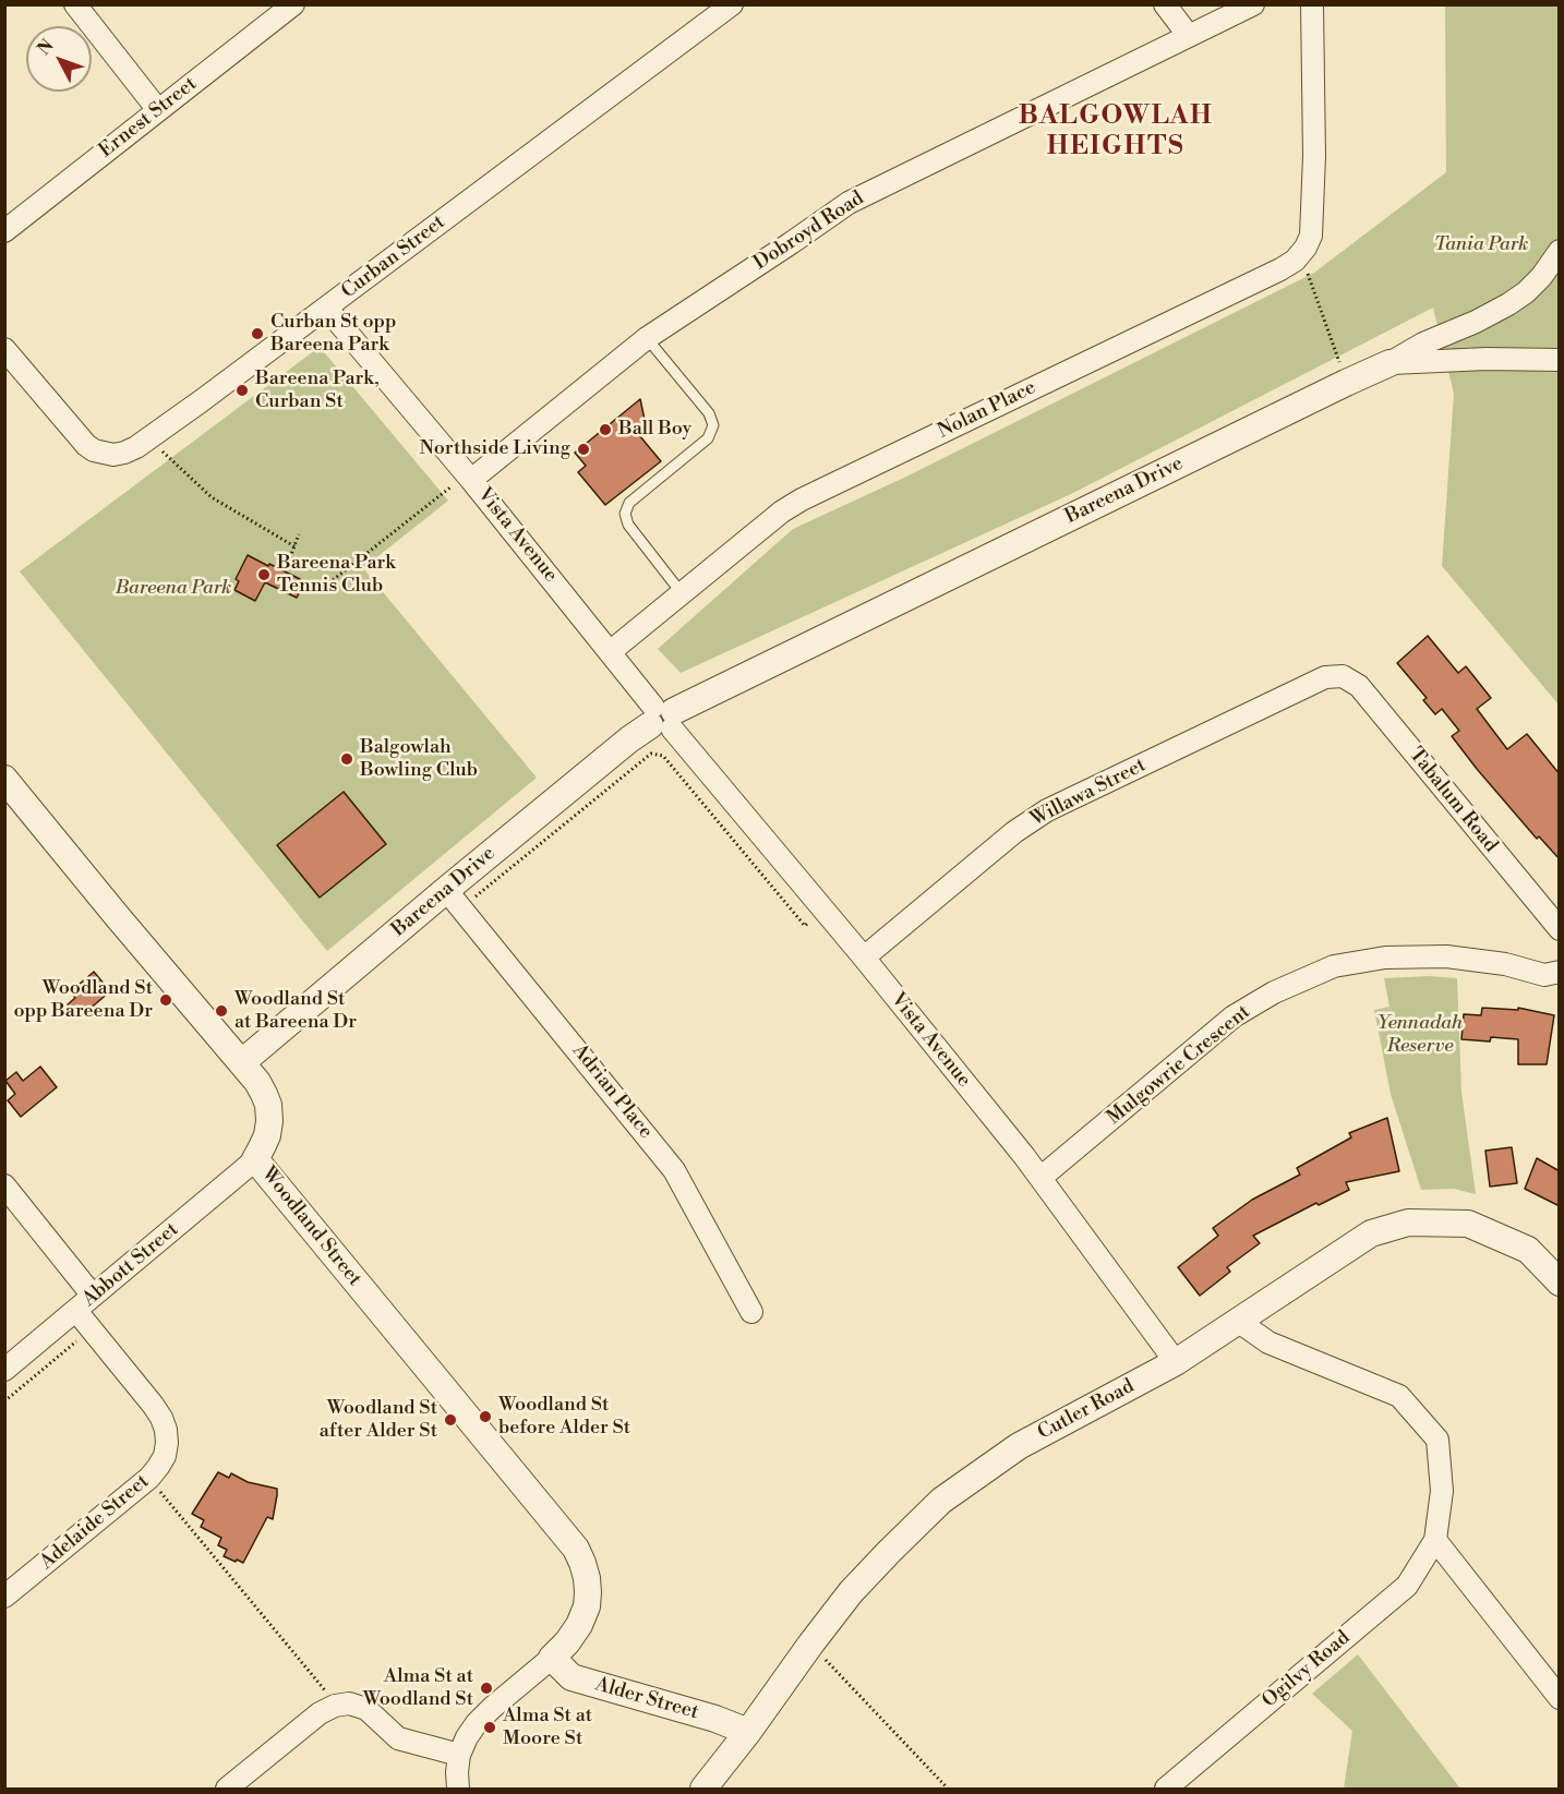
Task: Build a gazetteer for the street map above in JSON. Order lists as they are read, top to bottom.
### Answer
{
  "streets": {
    "street": [
      "Ernest Street",
      "Dobroyd Road",
      "Curban Street",
      "Nolan Place",
      "Bareena Drive",
      "Vista Avenue",
      "Willawa Street",
      "Tabalum Road",
      "Mulgowrie Crescent",
      "Adrian Place",
      "Woodland Street",
      "Abbott Street",
      "Cutler Road",
      "Adelaide Street",
      "Ogilvy Road",
      "Alder Street"
    ]
  },
  "crossings": [
    ["Dobroyd Road", "Vista Avenue"],
    ["Curban Street", "Vista Avenue"],
    ["Nolan Place", "Vista Avenue"],
    ["Bareena Drive", "Vista Avenue"],
    ["Bareena Drive", "Adrian Place"],
    ["Bareena Drive", "Woodland Street"],
    ["Vista Avenue", "Willawa Street"],
    ["Vista Avenue", "Mulgowrie Crescent"],
    ["Vista Avenue", "Cutler Road"],
    ["Willawa Street", "Tabalum Road"],
    ["Woodland Street", "Abbott Street"],
    ["Woodland Street", "Alder Street"],
    ["Abbott Street", "Adelaide Street"],
    ["Cutler Road", "Alder Street"]
  ],
  "districts": ["BALGOWLAH HEIGHTS"],
  "parks": ["Tania Park", "Bareena Park", "Yennadah Reserve"],
  "places": [
    "Curban St opp Bareena Park",
    "Bareena Park, Curban St",
    "Ball Boy",
    "Northside Living",
    "Bareena Park Tennis Club",
    "Balgowlah Bowling Club",
    "Woodland St opp Bareena Dr",
    "Woodland St at Bareena Dr",
    "Woodland St before Alder St",
    "Woodland St after Alder St",
    "Alma St at Woodland St",
    "Alma St at Moore St"
  ],
  "north": "top left"
}
